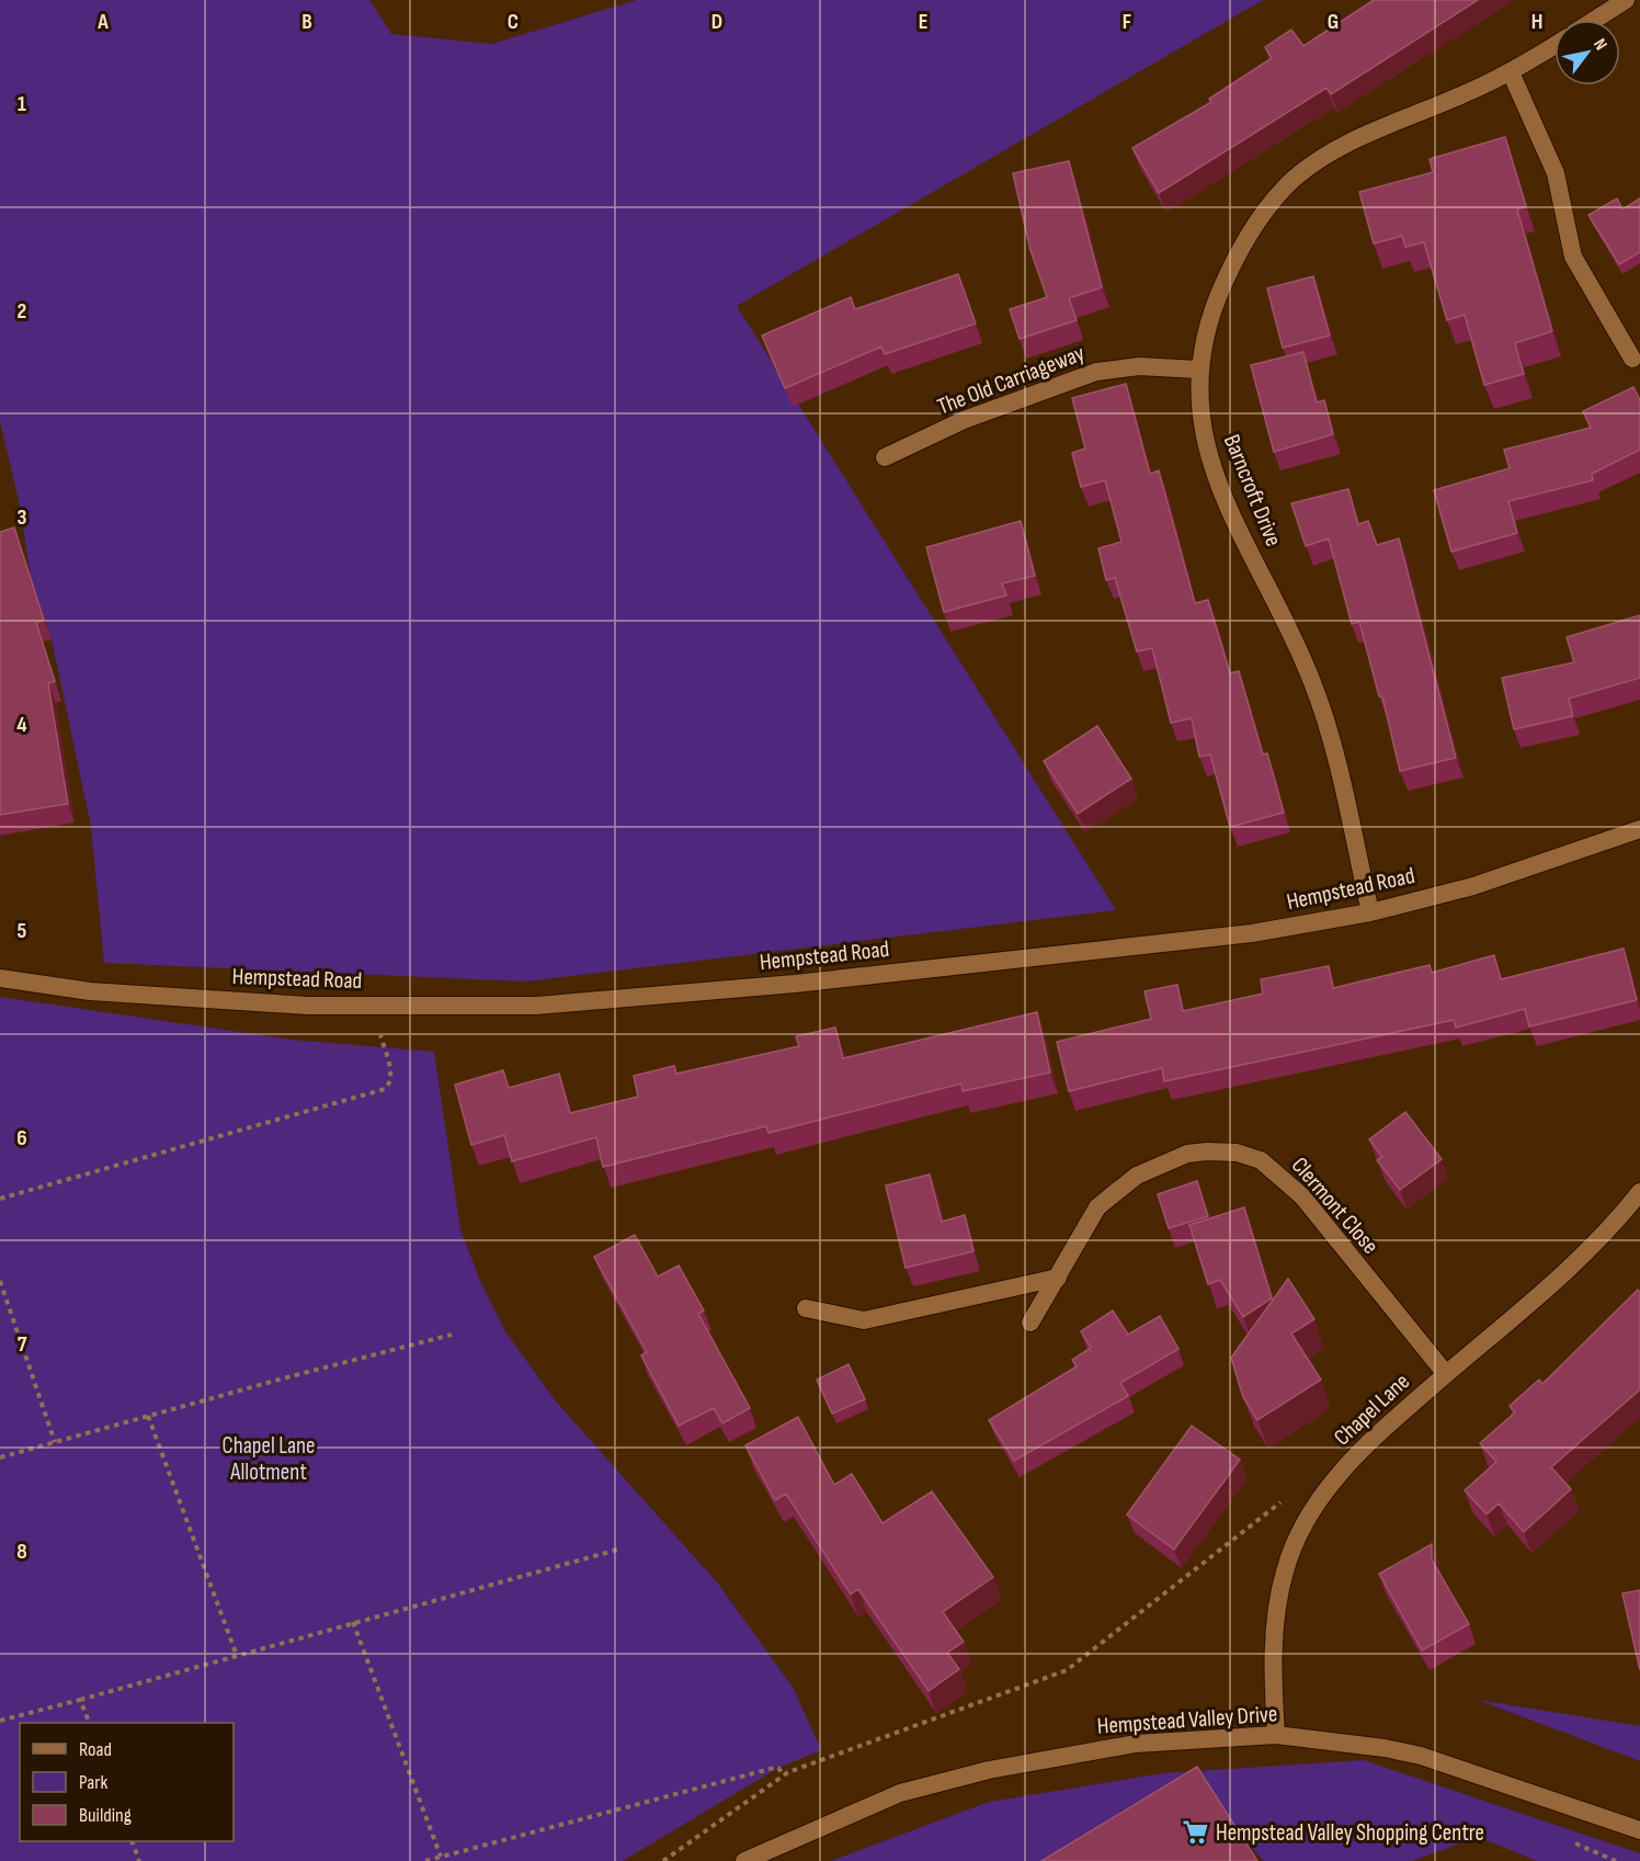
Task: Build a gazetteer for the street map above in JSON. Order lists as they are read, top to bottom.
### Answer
{
  "streets": {
    "street": [
      "The Old Carriageway",
      "Barncroft Drive",
      "Hempstead Road",
      "Clermont Close",
      "Chapel Lane",
      "Hempstead Valley Drive"
    ]
  },
  "crossings": [
    ["The Old Carriageway", "Barncroft Drive"],
    ["Barncroft Drive", "Hempstead Road"],
    ["Clermont Close", "Chapel Lane"],
    ["Chapel Lane", "Hempstead Valley Drive"]
  ],
  "parks": ["Chapel Lane Allotment"],
  "places": {
    "supermarket": ["Hempstead Valley Shopping Centre"]
  },
  "legend": ["Road", "Park", "Building"],
  "north": "top right",
  "grid": {
    "columns": [
      "A",
      "B",
      "C",
      "D",
      "E",
      "F",
      "G",
      "H"
    ],
    "rows": [
      "1",
      "2",
      "3",
      "4",
      "5",
      "6",
      "7",
      "8"
    ]
  }
}
